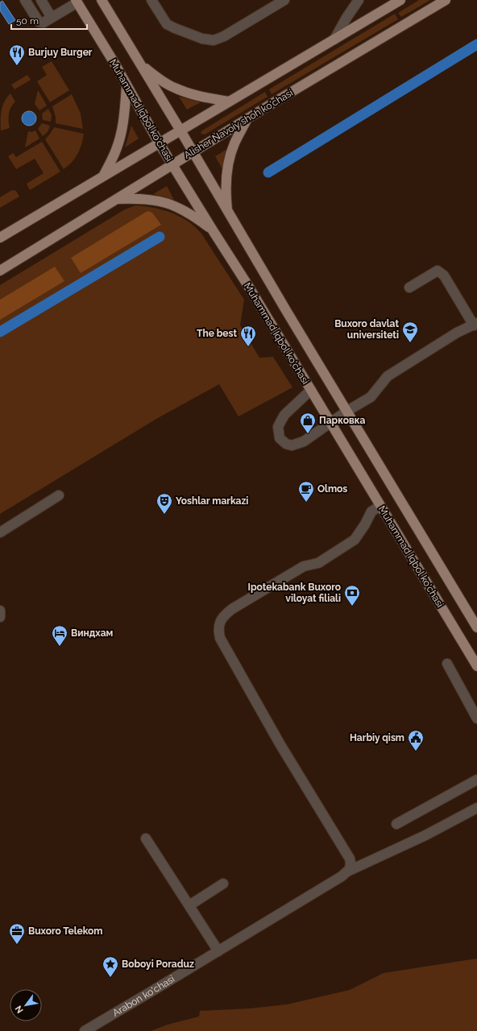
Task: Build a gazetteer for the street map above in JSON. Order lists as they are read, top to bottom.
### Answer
{
  "streets": {
    "main road": ["Muhammad Iqbol ko'chasi", "Alisher Navoiy shoh ko'chasi"],
    "street": ["Arabon ko'chasi"]
  },
  "crossings": [
    ["Muhammad Iqbol ko'chasi", "Alisher Navoiy shoh ko'chasi"]
  ],
  "places": {
    "restaurant": ["Burjuy Burger", "The best"],
    "school or university": ["Buxoro davlat universiteti"],
    "shop": ["Парковка"],
    "cafe": ["Olmos"],
    "theatre": ["Yoshlar markazi"],
    "bank": ["Ipotekabank Buxoro viloyat filiali"],
    "hotel": ["Виндхам"],
    "public building": ["Harbiy qism"],
    "office": ["Buxoro Telekom"],
    "place": ["Boboyi Poraduz"]
  },
  "scale_bar": "50 m",
  "north": "bottom left"
}
